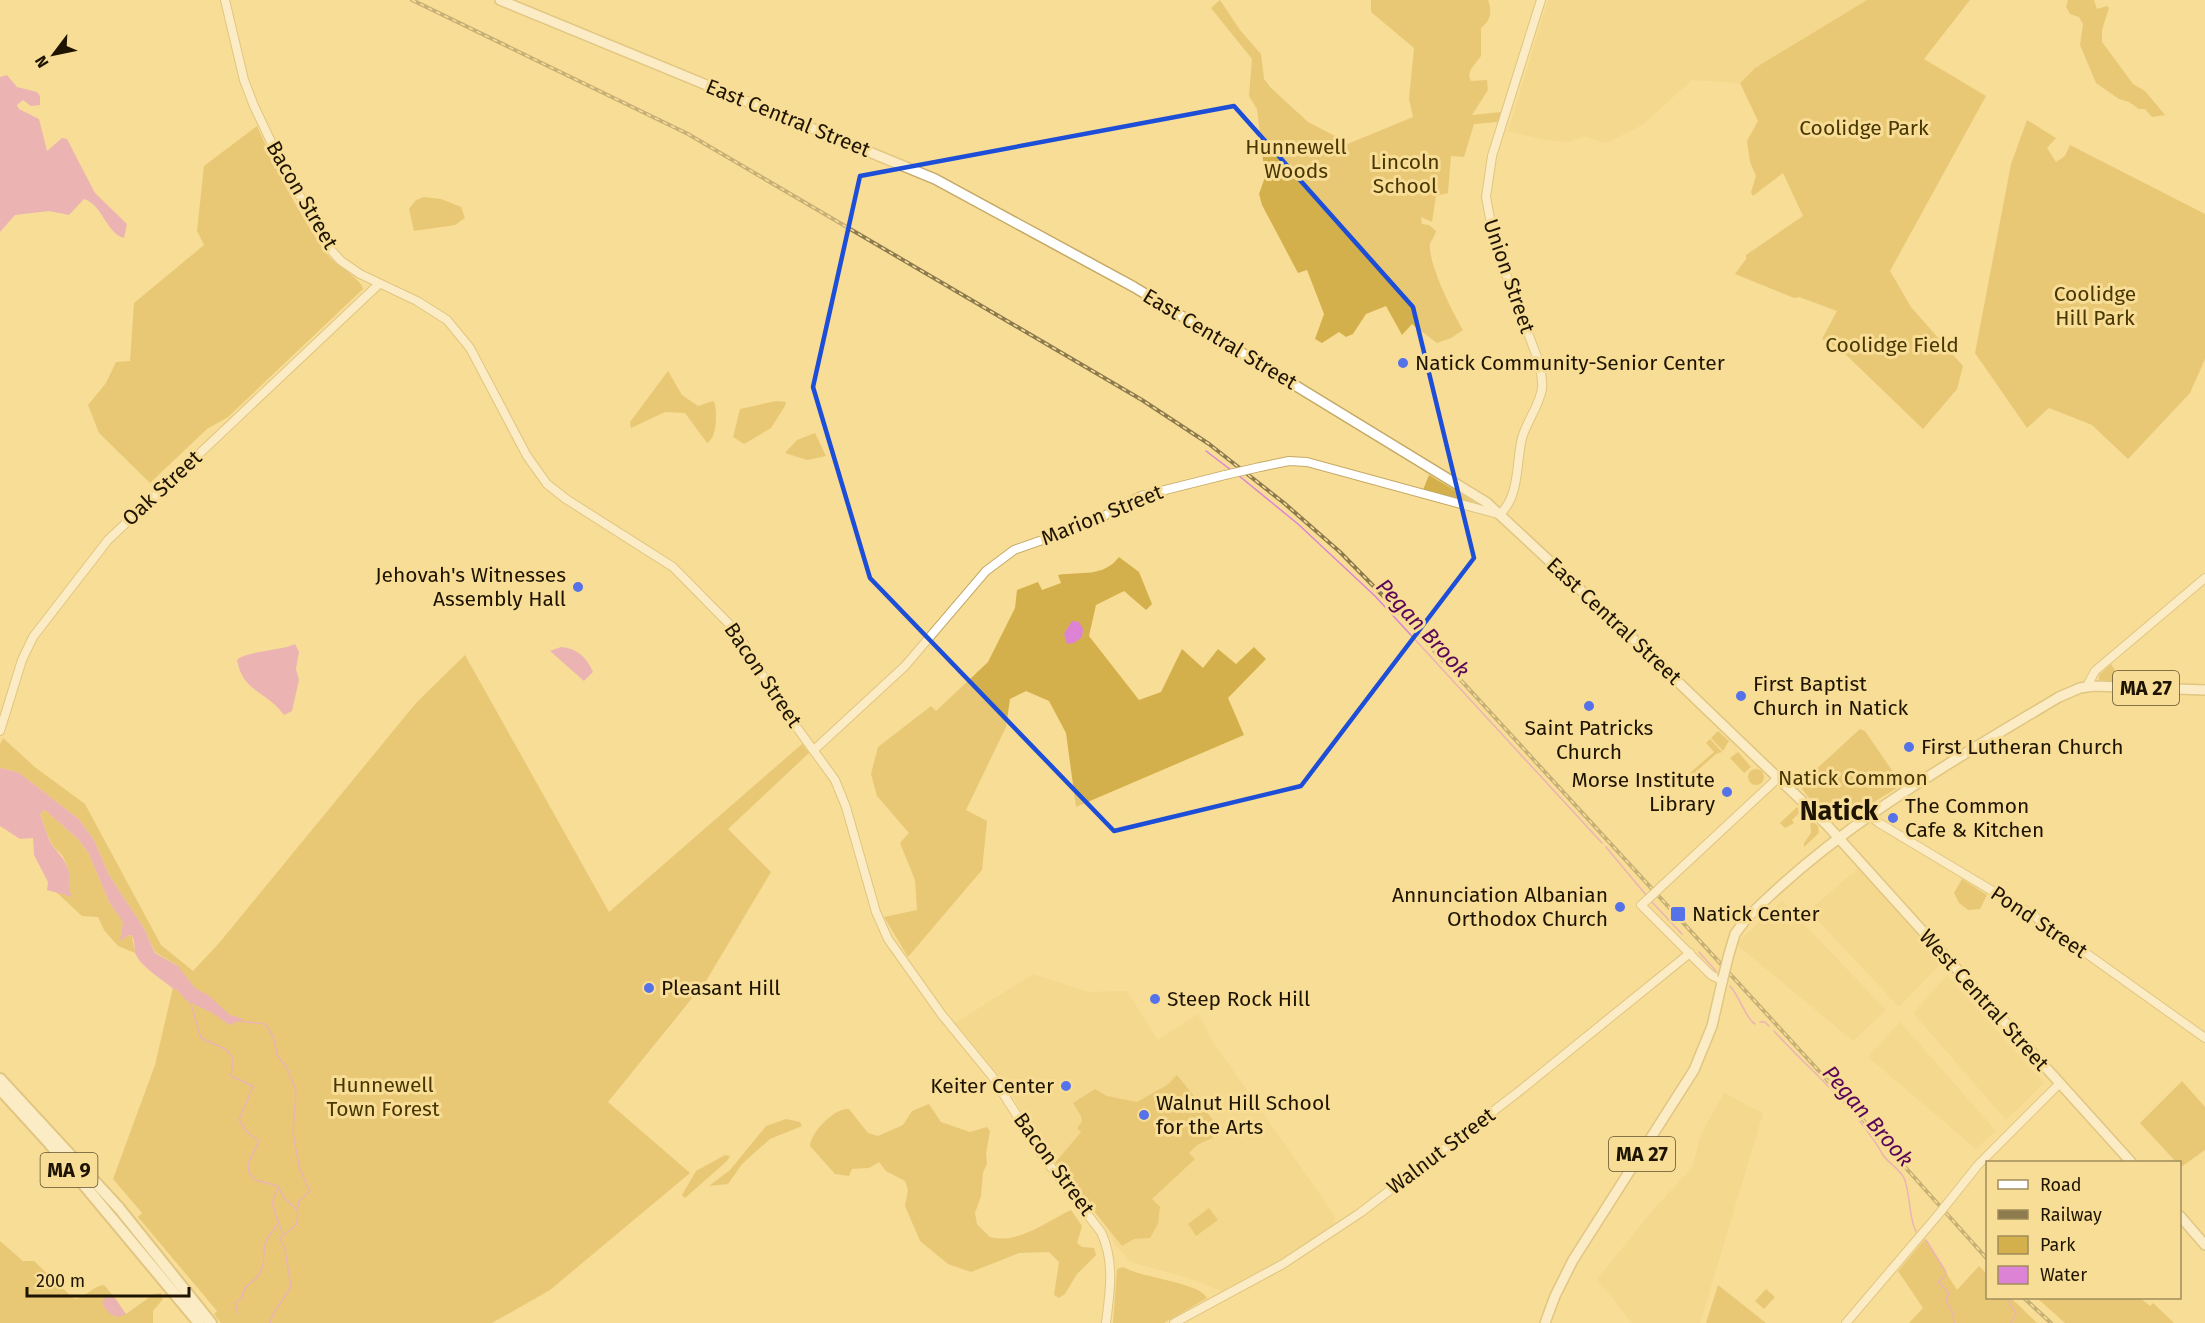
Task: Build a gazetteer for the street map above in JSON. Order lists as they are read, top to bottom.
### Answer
{
  "streets": {
    "highway": ["MA 9"],
    "main road": ["East Central Street", "MA 27", "West Central Street"],
    "street": [
      "Bacon Street",
      "Union Street",
      "Oak Street",
      "Marion Street",
      "Pond Street",
      "Walnut Street"
    ]
  },
  "crossings": [
    ["East Central Street", "Union Street"],
    ["East Central Street", "Marion Street"],
    ["East Central Street", "MA 27"],
    ["East Central Street", "West Central Street"],
    ["Bacon Street", "Oak Street"],
    ["Bacon Street", "Marion Street"],
    ["Union Street", "Marion Street"],
    ["MA 27", "Pond Street"],
    ["MA 27", "West Central Street"]
  ],
  "districts": ["Natick"],
  "water": ["Pegan Brook"],
  "parks": [
    "Coolidge Park",
    "Hunnewell Woods",
    "Lincoln School",
    "Coolidge Hill Park",
    "Coolidge Field",
    "Natick Common",
    "Hunnewell Town Forest"
  ],
  "places": {
    "other": [
      "Natick Community-Senior Center",
      "Jehovah's Witnesses Assembly Hall",
      "First Baptist Church in Natick",
      "Saint Patricks Church",
      "First Lutheran Church",
      "Morse Institute Library",
      "The Common Cafe & Kitchen",
      "Annunciation Albanian Orthodox Church",
      "Pleasant Hill",
      "Steep Rock Hill",
      "Keiter Center",
      "Walnut Hill School for the Arts"
    ],
    "transit": ["Natick Center"]
  },
  "legend": [
    "Road",
    "Railway",
    "Park",
    "Water"
  ],
  "scale_bar": "200 m",
  "north": "bottom left"
}
